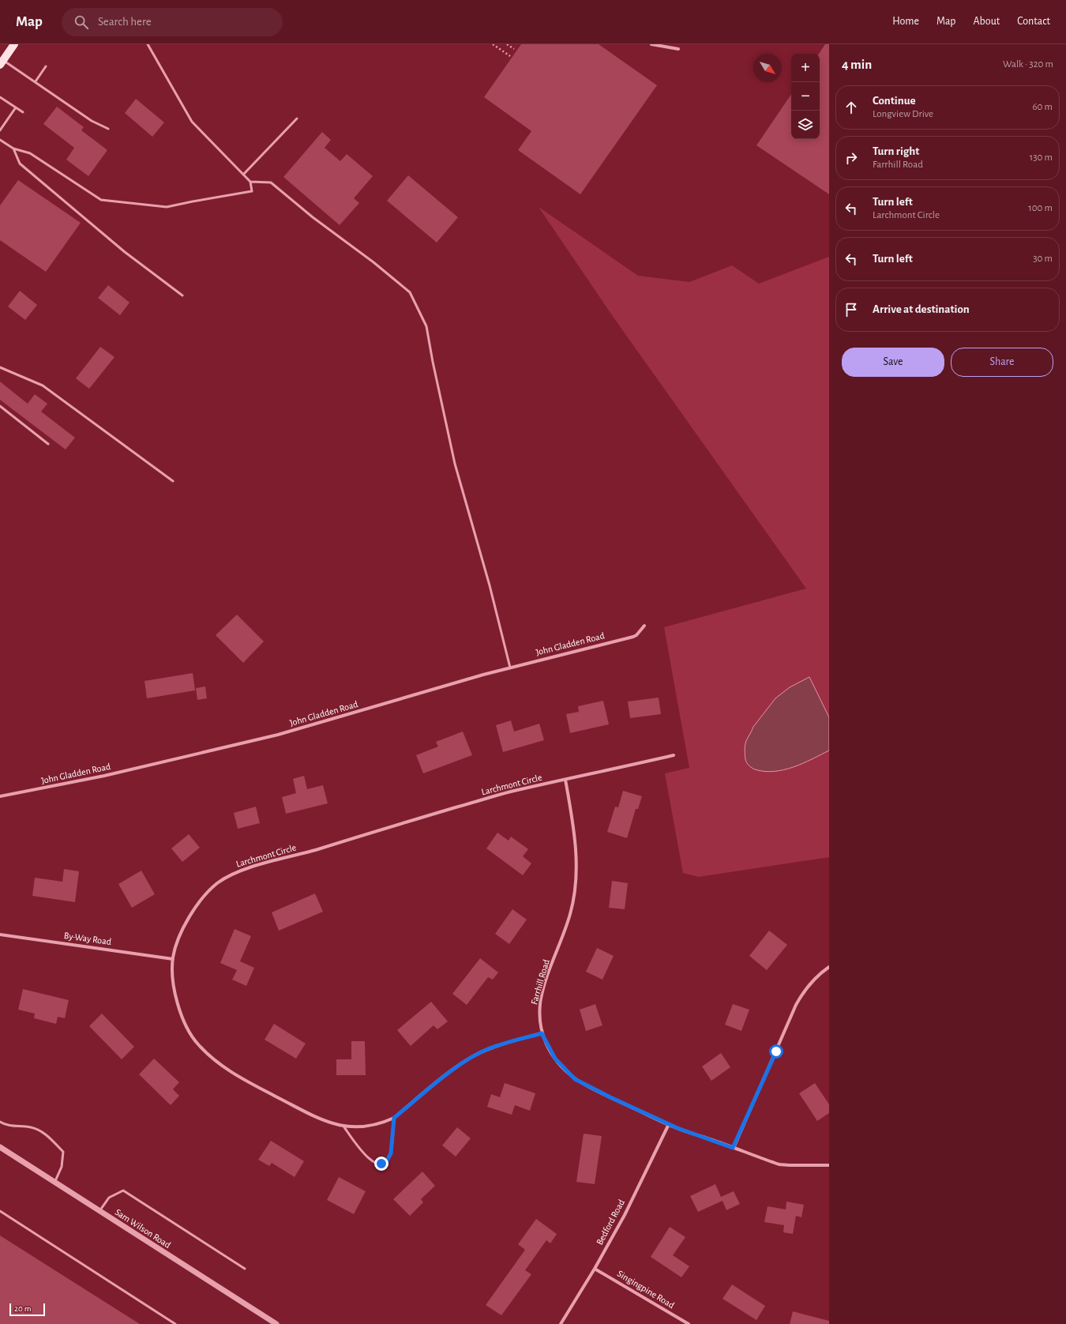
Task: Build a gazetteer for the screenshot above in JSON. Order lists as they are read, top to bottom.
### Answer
{
  "streets": {
    "street": [
      "John Gladden Road",
      "Larchmont Circle",
      "By-Way Road",
      "Farrhill Road",
      "Bedford Road",
      "Sam Wilson Road",
      "Singingpine Road"
    ]
  },
  "crossings": [
    ["Larchmont Circle", "By-Way Road"],
    ["Larchmont Circle", "Farrhill Road"],
    ["Farrhill Road", "Bedford Road"],
    ["Bedford Road", "Singingpine Road"]
  ],
  "scale_bar": "20 m",
  "north": "bottom right",
  "page": {
    "header": "Map",
    "search": "Search here",
    "nav": [
      "Home",
      "Map",
      "About",
      "Contact"
    ],
    "heading": ["4 min", "Walk · 320 m"],
    "map_buttons": ["+", "−"],
    "list": [
      ["Continue", "Longview Drive", "60 m"],
      ["Turn right", "Farrhill Road", "130 m"],
      ["Turn left", "Larchmont Circle", "100 m"],
      ["Turn left", "30 m"],
      "Arrive at destination"
    ],
    "buttons": ["Save", "Share"],
    "scale": "20 m"
  }
}
